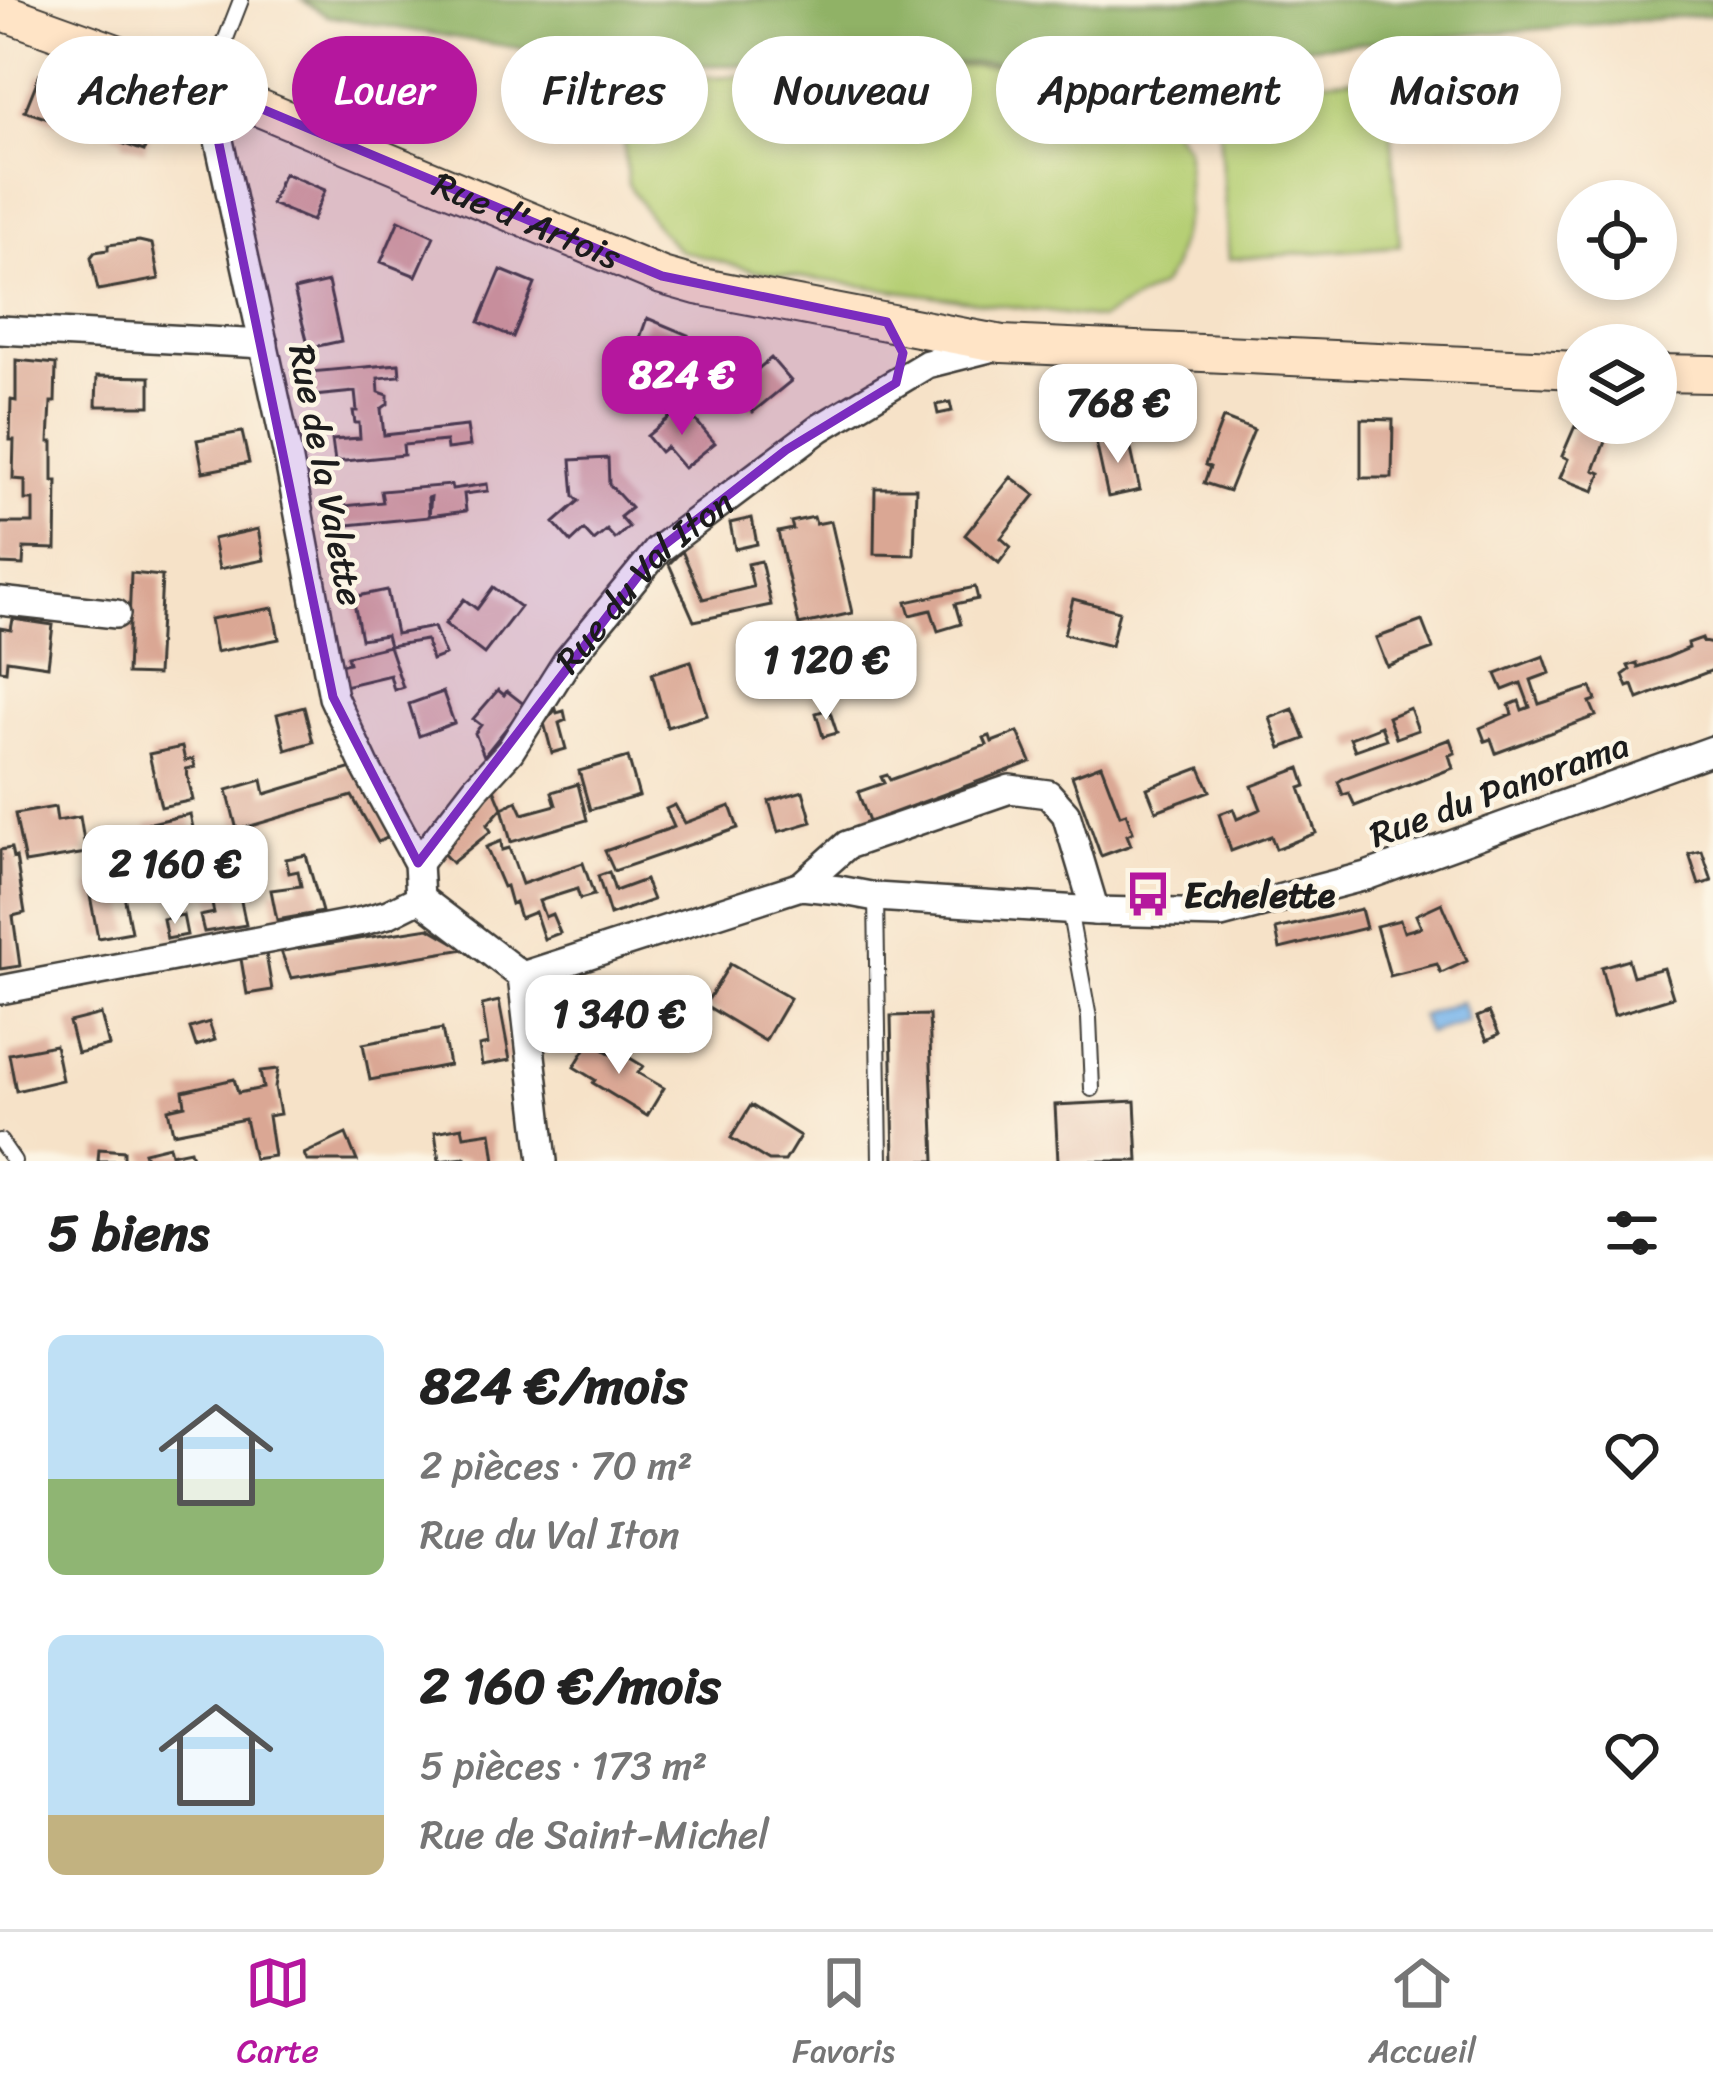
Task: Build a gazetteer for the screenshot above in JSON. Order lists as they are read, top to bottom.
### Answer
{
  "streets": {
    "street": [
      "Rue d'Artois",
      "Rue de la Valette",
      "Rue du Val Iton",
      "Rue du Panorama"
    ]
  },
  "crossings": [
    ["Rue d'Artois", "Rue du Val Iton"],
    ["Rue de la Valette", "Rue du Val Iton"]
  ],
  "places": {
    "bus stop": ["Echelette"]
  },
  "page": {
    "chip": [
      "Acheter",
      "Louer",
      "Filtres",
      "Nouveau",
      "Appartement",
      "Maison"
    ],
    "price": [
      "824 €",
      "768 €",
      "1 120 €",
      "2 160 €",
      "1 340 €"
    ],
    "heading": "5 biens",
    "list": [
      {
        "name": "824 €/mois",
        "note": "2 pièces · 70 m² · Rue du Val Iton"
      },
      {
        "name": "2 160 €/mois",
        "note": "5 pièces · 173 m² · Rue de Saint-Michel"
      }
    ],
    "tabs": ["Carte", "Favoris", "Accueil"]
  }
}
